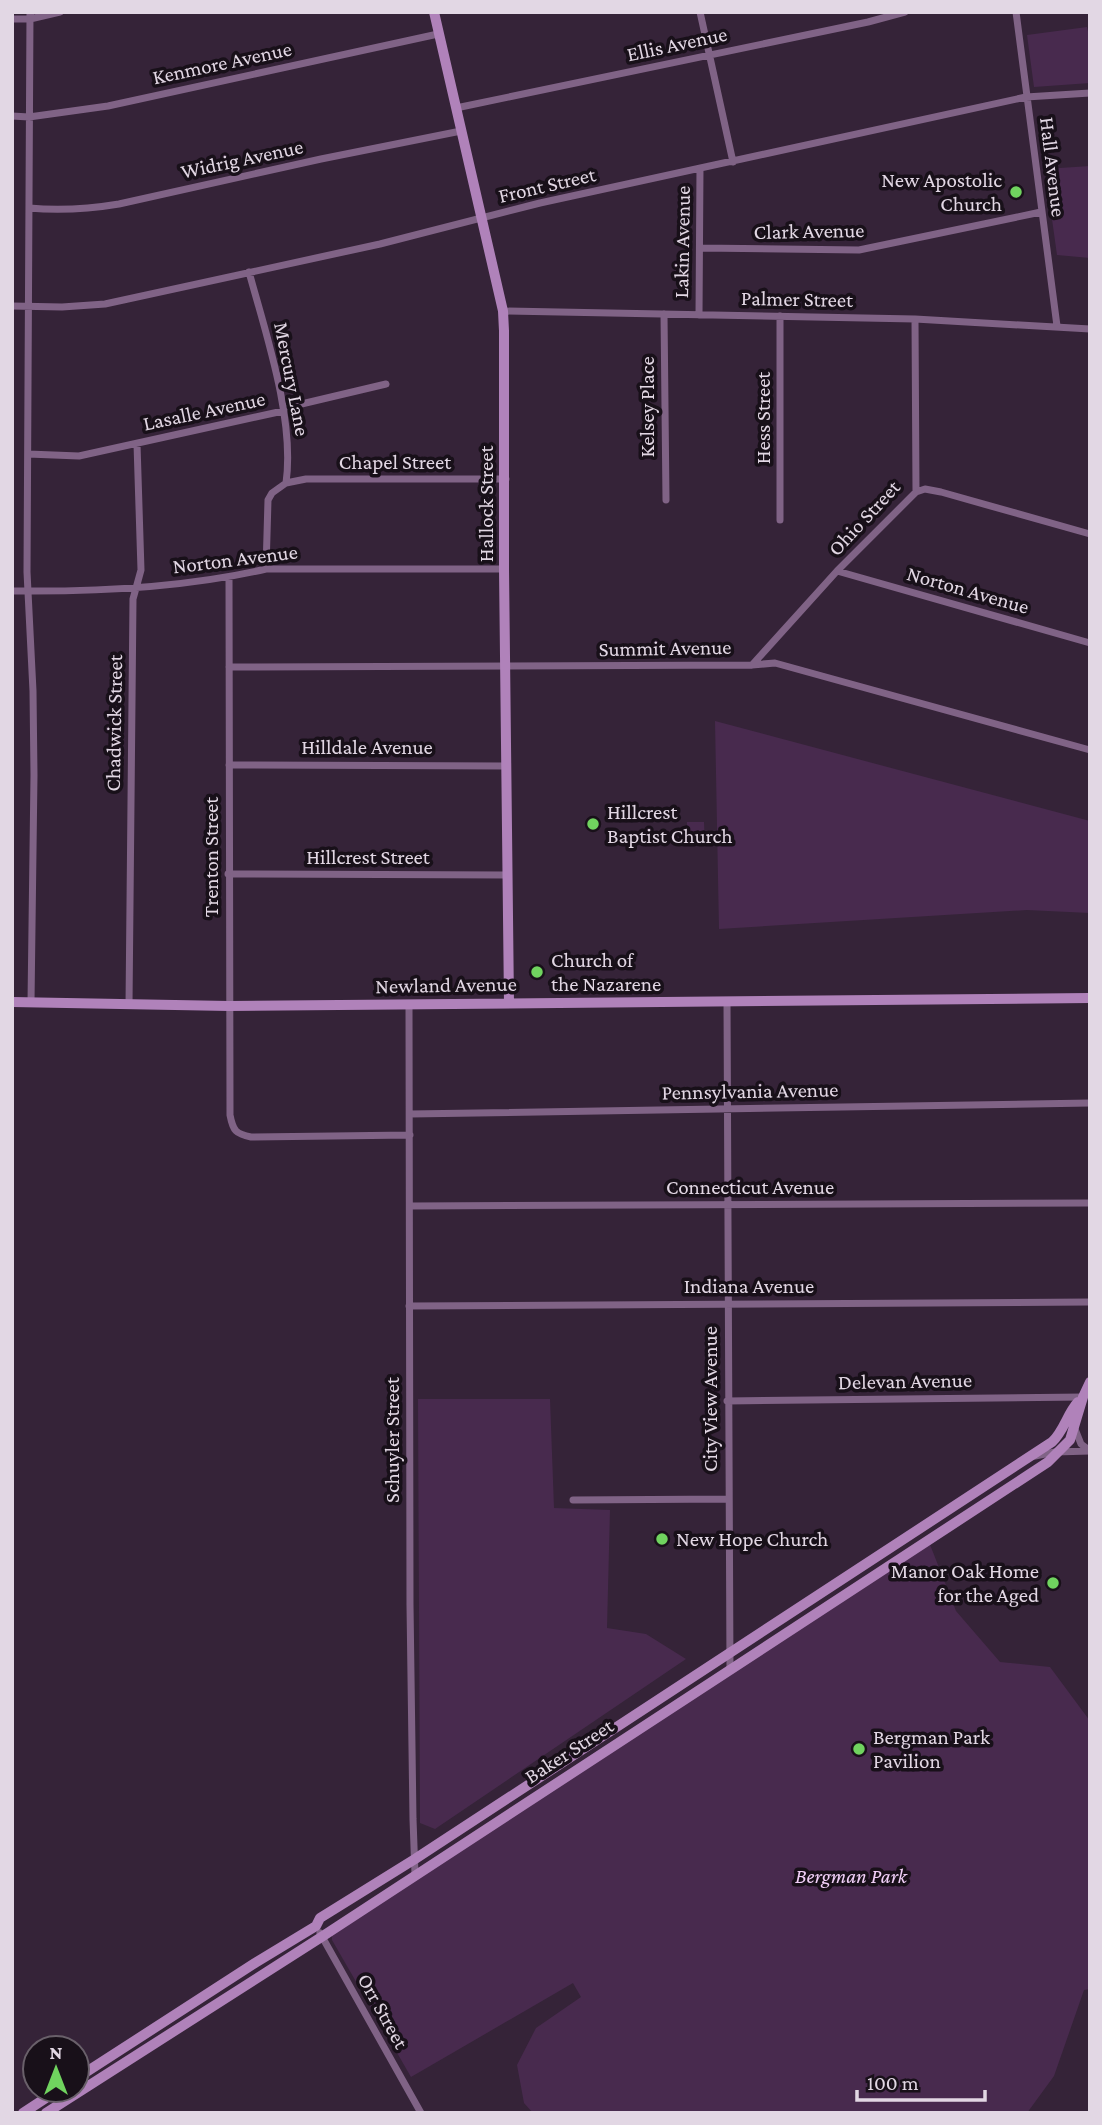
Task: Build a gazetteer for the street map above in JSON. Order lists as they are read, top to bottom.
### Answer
{
  "streets": {
    "street": [
      "Ellis Avenue",
      "Kenmore Avenue",
      "Widrig Avenue",
      "Hall Avenue",
      "Front Street",
      "Clark Avenue",
      "Lakin Avenue",
      "Palmer Street",
      "Mercury Lane",
      "Kelsey Place",
      "Lasalle Avenue",
      "Hess Street",
      "Chapel Street",
      "Hallock Street",
      "Ohio Street",
      "Norton Avenue",
      "Summit Avenue",
      "Chadwick Street",
      "Hilldale Avenue",
      "Trenton Street",
      "Hillcrest Street",
      "Newland Avenue",
      "Pennsylvania Avenue",
      "Connecticut Avenue",
      "Indiana Avenue",
      "Delevan Avenue",
      "City View Avenue",
      "Schuyler Street",
      "Baker Street",
      "Orr Street"
    ]
  },
  "crossings": [
    ["Ellis Avenue", "Hallock Street"],
    ["Kenmore Avenue", "Hallock Street"],
    ["Widrig Avenue", "Hallock Street"],
    ["Hall Avenue", "Front Street"],
    ["Hall Avenue", "Clark Avenue"],
    ["Hall Avenue", "Palmer Street"],
    ["Front Street", "Lakin Avenue"],
    ["Front Street", "Mercury Lane"],
    ["Front Street", "Hallock Street"],
    ["Clark Avenue", "Lakin Avenue"],
    ["Lakin Avenue", "Palmer Street"],
    ["Palmer Street", "Kelsey Place"],
    ["Palmer Street", "Hess Street"],
    ["Palmer Street", "Hallock Street"],
    ["Palmer Street", "Ohio Street"],
    ["Mercury Lane", "Lasalle Avenue"],
    ["Mercury Lane", "Chapel Street"],
    ["Lasalle Avenue", "Chadwick Street"],
    ["Chapel Street", "Hallock Street"],
    ["Hallock Street", "Norton Avenue"],
    ["Hallock Street", "Summit Avenue"],
    ["Hallock Street", "Hilldale Avenue"],
    ["Hallock Street", "Hillcrest Street"],
    ["Hallock Street", "Newland Avenue"],
    ["Ohio Street", "Norton Avenue"],
    ["Ohio Street", "Summit Avenue"],
    ["Norton Avenue", "Chadwick Street"],
    ["Norton Avenue", "Trenton Street"],
    ["Summit Avenue", "Trenton Street"],
    ["Chadwick Street", "Newland Avenue"],
    ["Hilldale Avenue", "Trenton Street"],
    ["Trenton Street", "Hillcrest Street"],
    ["Trenton Street", "Newland Avenue"],
    ["Trenton Street", "Schuyler Street"],
    ["Newland Avenue", "City View Avenue"],
    ["Newland Avenue", "Schuyler Street"],
    ["Pennsylvania Avenue", "City View Avenue"],
    ["Pennsylvania Avenue", "Schuyler Street"],
    ["Connecticut Avenue", "City View Avenue"],
    ["Connecticut Avenue", "Schuyler Street"],
    ["Indiana Avenue", "City View Avenue"],
    ["Indiana Avenue", "Schuyler Street"],
    ["Delevan Avenue", "City View Avenue"],
    ["Delevan Avenue", "Baker Street"],
    ["City View Avenue", "Baker Street"],
    ["Schuyler Street", "Baker Street"],
    ["Baker Street", "Orr Street"]
  ],
  "parks": ["Bergman Park"],
  "places": [
    "New Apostolic Church",
    "Hillcrest Baptist Church",
    "Church of the Nazarene",
    "New Hope Church",
    "Manor Oak Home for the Aged",
    "Bergman Park Pavilion"
  ],
  "scale_bar": "100 m",
  "north": "top"
}
